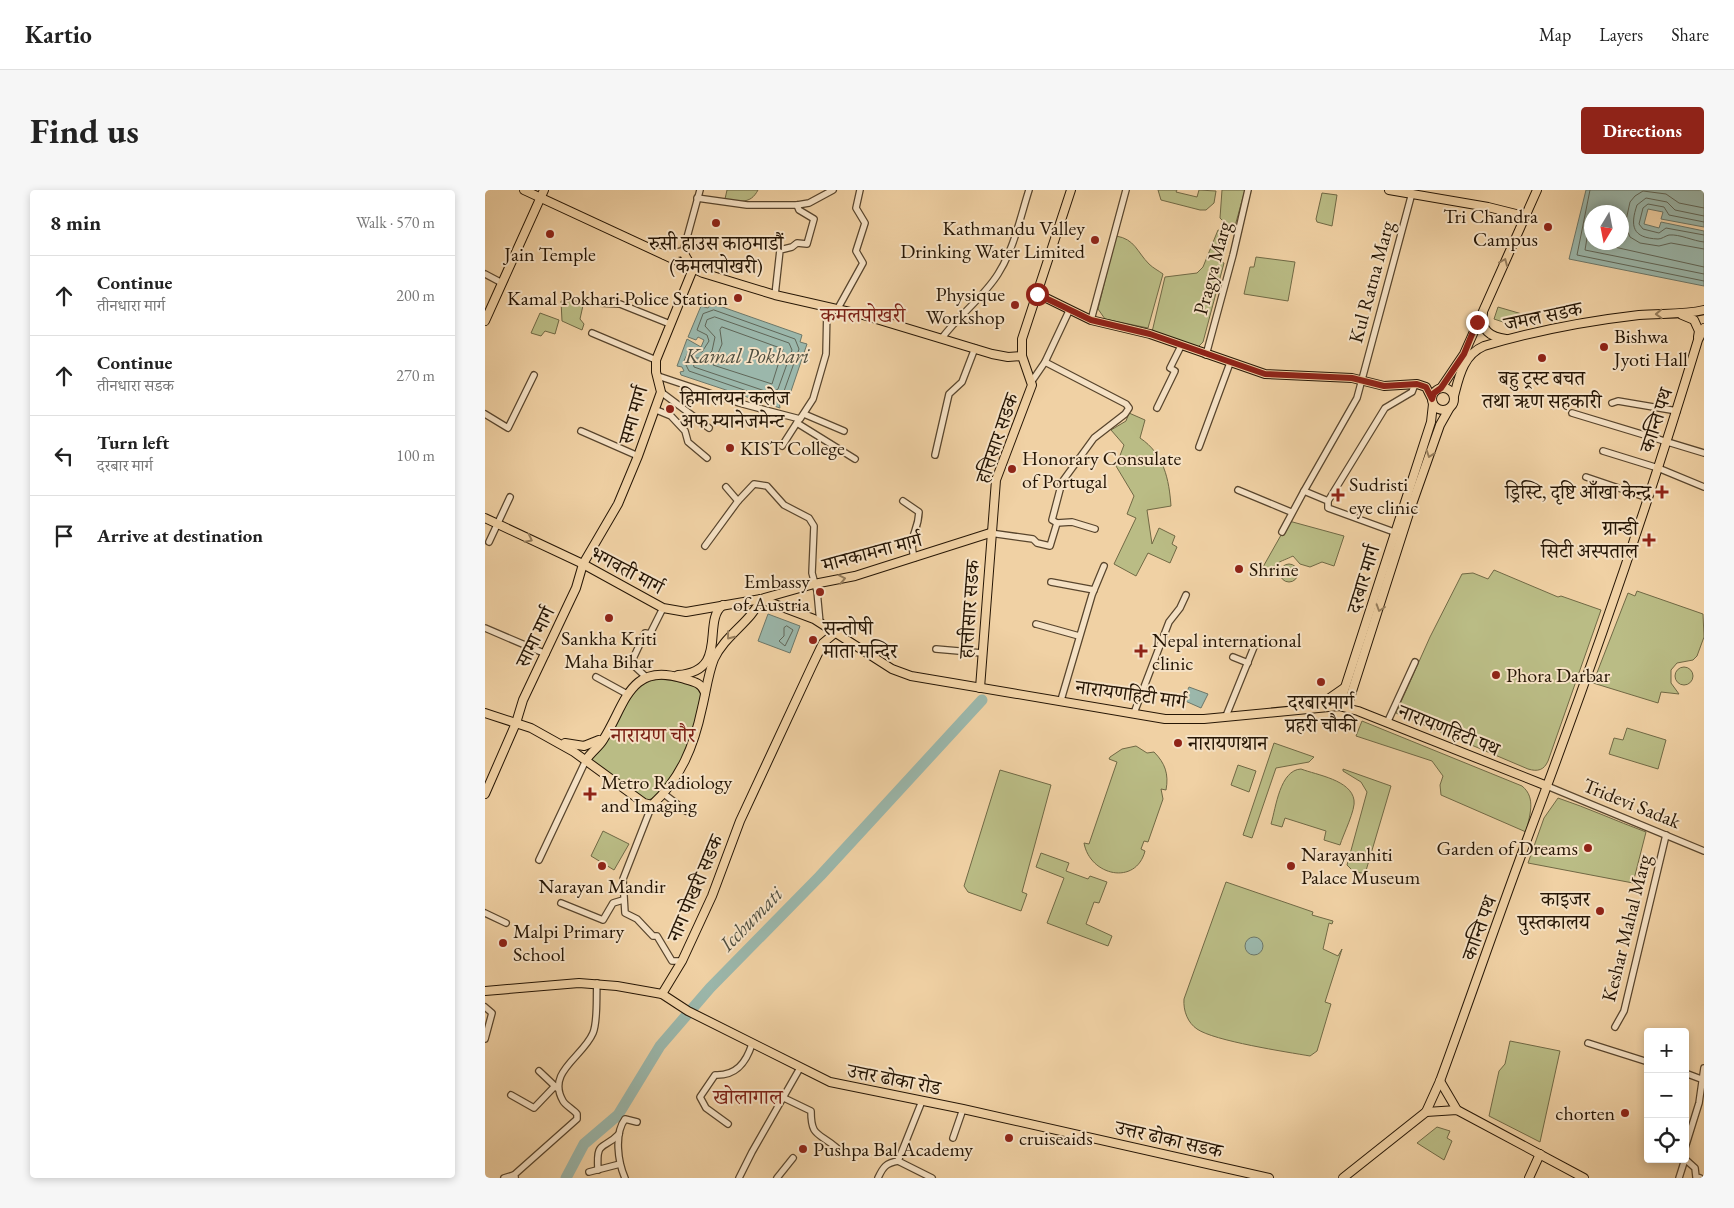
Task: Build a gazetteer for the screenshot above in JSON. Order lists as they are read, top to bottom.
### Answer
{
  "streets": {
    "main road": [
      "जमल सडक",
      "समा मार्ग",
      "कान्ति पथ",
      "हत्तिसार सडक",
      "मानकामना मार्ग",
      "भगवती मार्ग",
      "दरबार मार्ग",
      "हात्तीसार सडक",
      "सामा मार्ग",
      "नारायणहिटी मार्ग",
      "नारायणहिटी पथ",
      "नाग पोखरी सडक",
      "उत्तर ढोका रोड",
      "उत्तर ढोका सडक"
    ],
    "street": [
      "Pragya Marg",
      "Kul Ratna Marg",
      "Tridevi Sadak",
      "Keshar Mahal Marg"
    ]
  },
  "crossings": [
    ["जमल सडक", "दरबार मार्ग"],
    ["समा मार्ग", "भगवती मार्ग"],
    ["समा मार्ग", "सामा मार्ग"],
    ["कान्ति पथ", "नारायणहिटी पथ"],
    ["कान्ति पथ", "Tridevi Sadak"],
    ["हत्तिसार सडक", "मानकामना मार्ग"],
    ["हत्तिसार सडक", "हात्तीसार सडक"],
    ["मानकामना मार्ग", "भगवती मार्ग"],
    ["मानकामना मार्ग", "हात्तीसार सडक"],
    ["मानकामना मार्ग", "नारायणहिटी मार्ग"],
    ["भगवती मार्ग", "सामा मार्ग"],
    ["भगवती मार्ग", "नारायणहिटी मार्ग"],
    ["दरबार मार्ग", "नारायणहिटी मार्ग"],
    ["दरबार मार्ग", "नारायणहिटी पथ"],
    ["हात्तीसार सडक", "नारायणहिटी मार्ग"],
    ["नारायणहिटी मार्ग", "नारायणहिटी पथ"],
    ["नारायणहिटी मार्ग", "नाग पोखरी सडक"],
    ["नारायणहिटी पथ", "Tridevi Sadak"],
    ["Tridevi Sadak", "Keshar Mahal Marg"],
    ["नाग पोखरी सडक", "उत्तर ढोका रोड"],
    ["उत्तर ढोका रोड", "उत्तर ढोका सडक"]
  ],
  "one_way": ["जमल सडक", "मानकामना मार्ग"],
  "districts": ["कमलपोखरी", "नारायण चौर", "खोलागाल"],
  "water": ["Kamal Pokhari", "Icchumati"],
  "places": {
    "other": [
      "रुसी हाउस काठमाडौं (कमलपोखरी)",
      "Tri Chandra Campus",
      "Jain Temple",
      "Kathmandu Valley Drinking Water Limited",
      "Kamal Pokhari Police Station",
      "Physique Workshop",
      "Bishwa Jyoti Hall",
      "बहु ट्रस्ट बचत तथा ऋण सहकारी",
      "हिमालयन कलेज अफ म्यानेजमेन्ट",
      "KIST College",
      "Honorary Consulate of Portugal",
      "Shrine",
      "Embassy of Austria",
      "Sankha Kriti Maha Bihar",
      "सन्तोषी माता मन्दिर",
      "Phora Darbar",
      "दरबारमार्ग प्रहरी चौकी",
      "नारायणथान",
      "Garden of Dreams",
      "Narayan Mandir",
      "Narayanhiti Palace Museum",
      "काइजर पुस्तकालय",
      "Malpi Primary School",
      "chorten",
      "cruiseaids",
      "Pushpa Bal Academy"
    ],
    "health": [
      "ड्रिस्टि, दृष्टि आँखा केन्द्र",
      "Sudristi eye clinic",
      "ग्रान्डी सिटी अस्पताल",
      "Nepal international clinic",
      "Metro Radiology and Imaging"
    ]
  },
  "north": "bottom",
  "page": {
    "header": "Kartio",
    "nav": ["Map", "Layers", "Share"],
    "buttons": "Directions",
    "title": "Find us",
    "heading": ["8 min", "Walk · 570 m"],
    "list": [
      ["Continue", "तीनधारा मार्ग", "200 m"],
      ["Continue", "तीनधारा सडक", "270 m"],
      ["Turn left", "दरबार मार्ग", "100 m"],
      "Arrive at destination"
    ],
    "map_buttons": ["+", "−"]
  }
}
